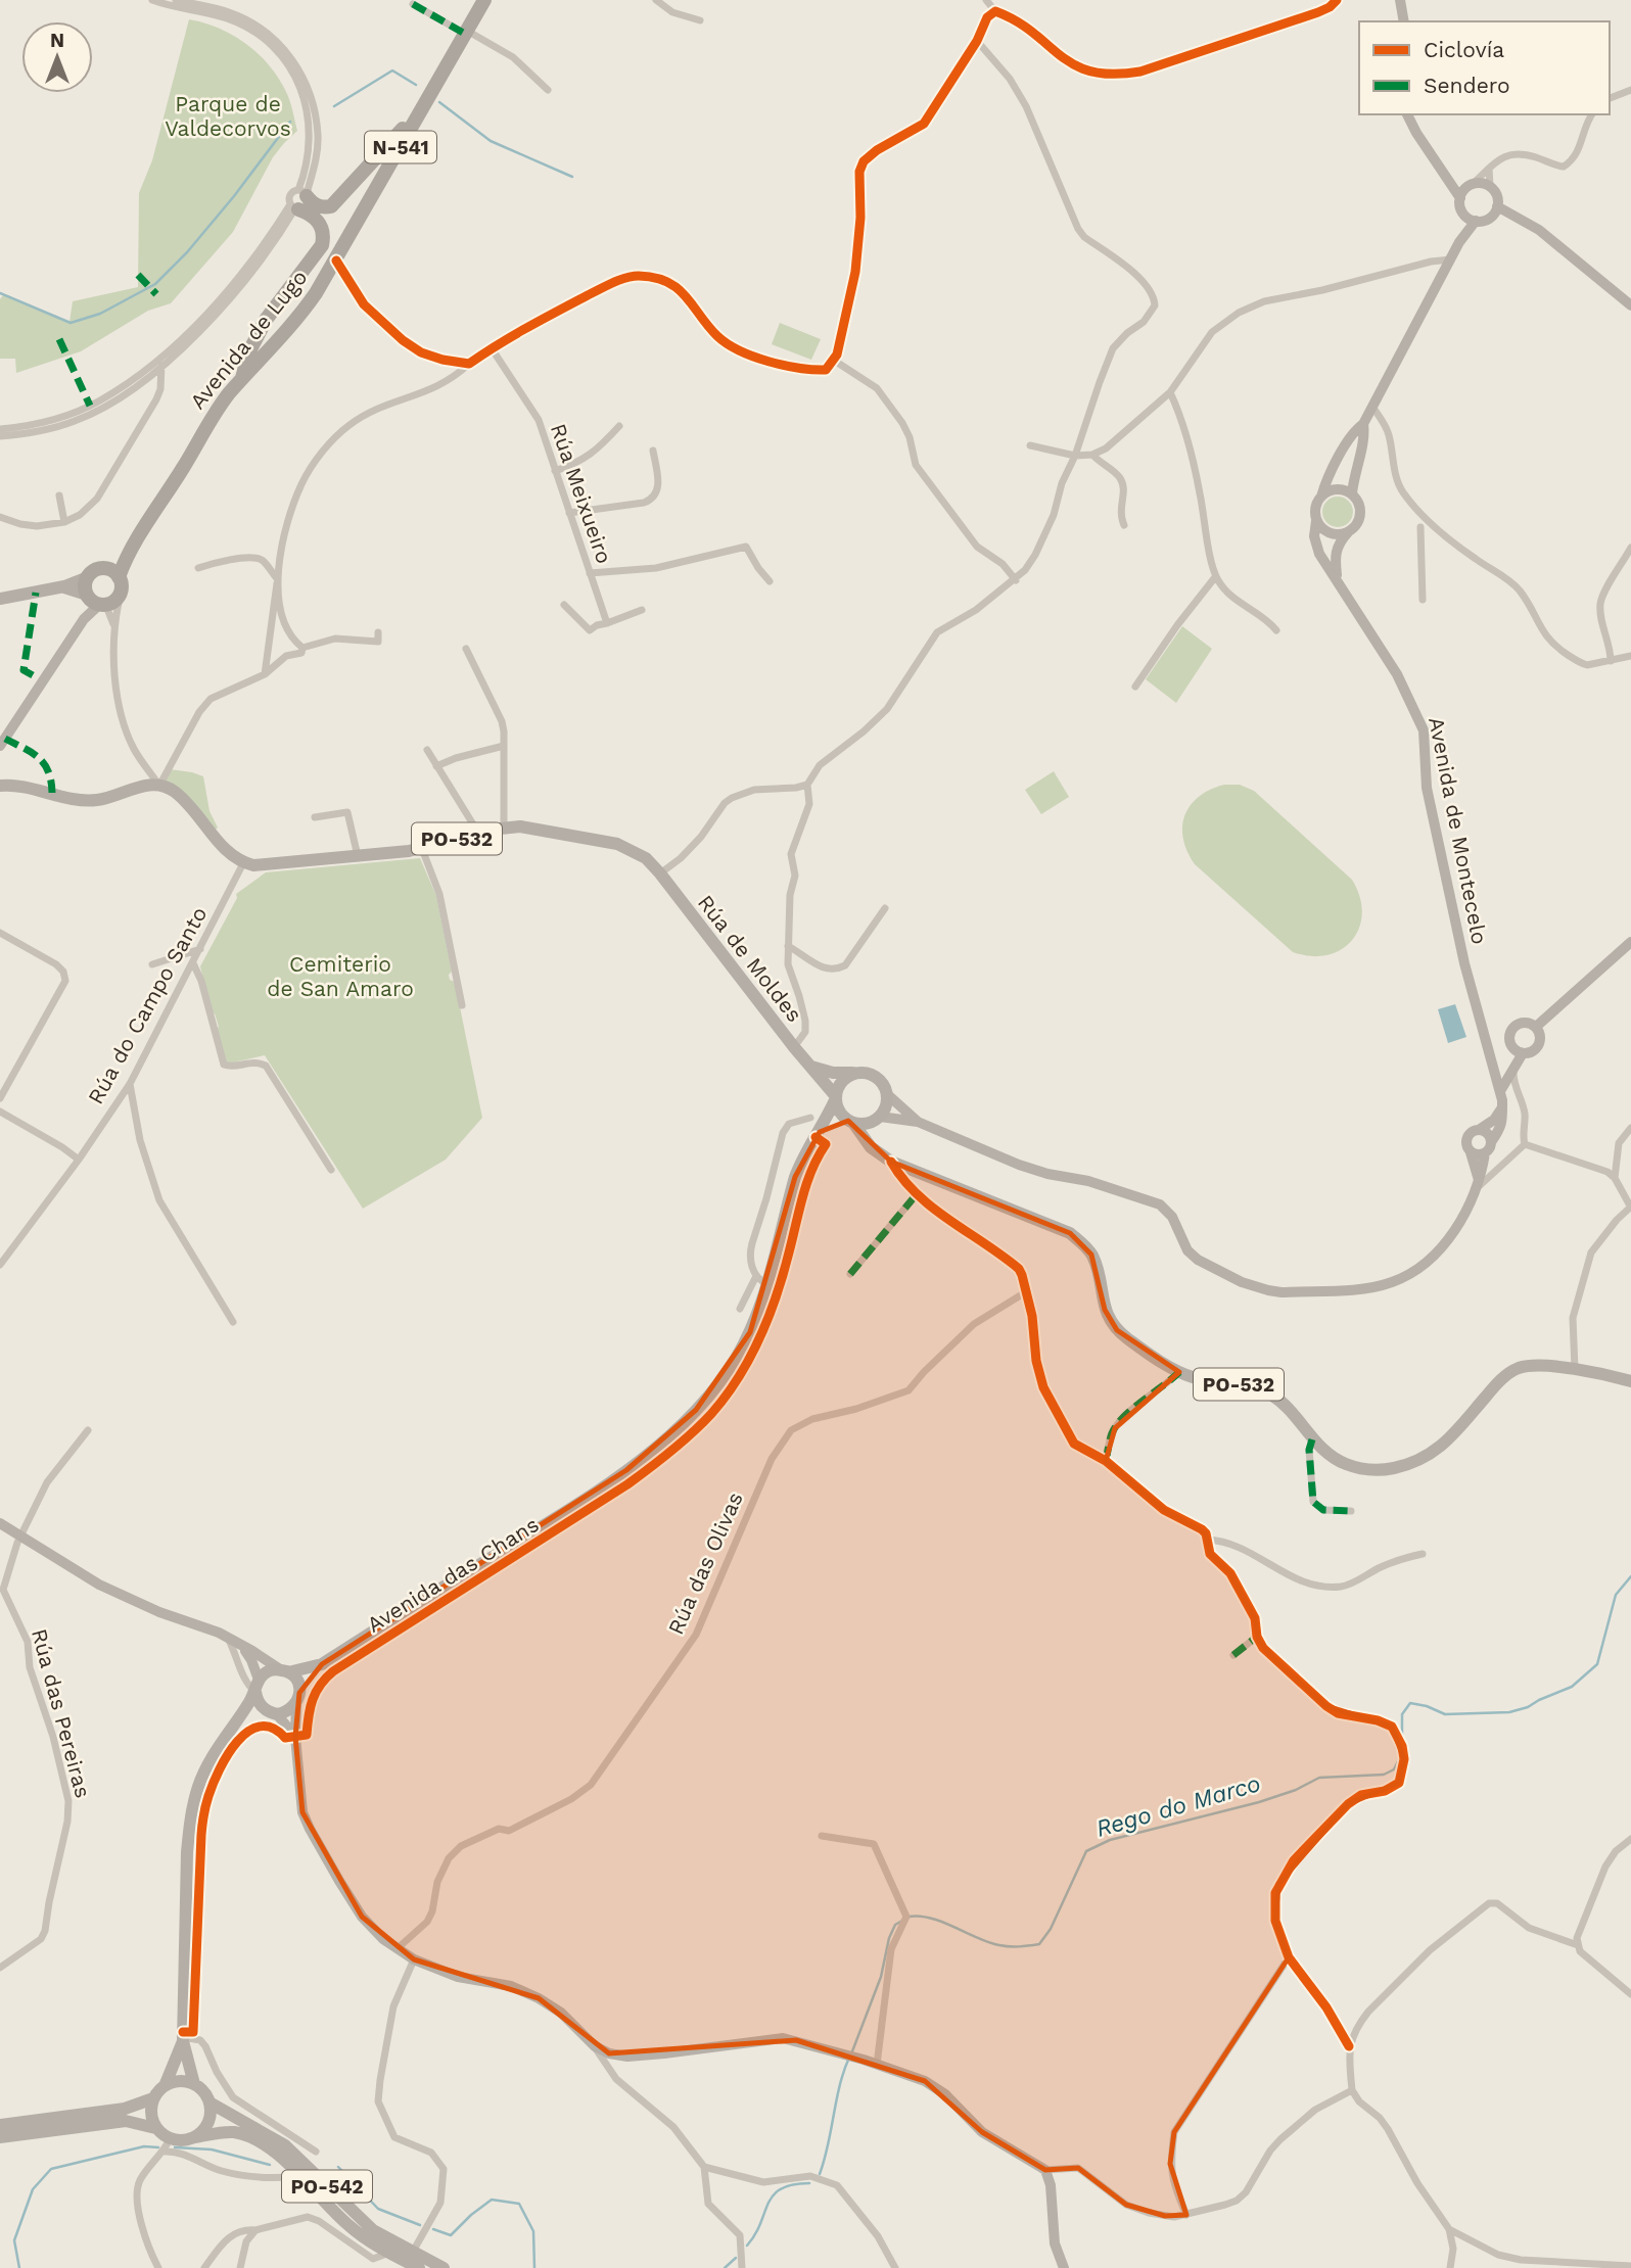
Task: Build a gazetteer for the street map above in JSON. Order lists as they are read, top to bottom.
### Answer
{
  "streets": {
    "highway": ["N-541", "Avenida de Lugo"],
    "main road": [
      "PO-532",
      "Rúa de Moldes",
      "Avenida das Chans",
      "PO-542"
    ],
    "street": [
      "Rúa Meixueiro",
      "Avenida de Montecelo",
      "Rúa do Campo Santo",
      "Rúa das Olivas",
      "Rúa das Pereiras"
    ]
  },
  "crossings": [
    ["N-541", "Avenida de Lugo"],
    ["PO-532", "Rúa de Moldes"],
    ["PO-532", "Rúa do Campo Santo"],
    ["Rúa de Moldes", "Avenida das Chans"]
  ],
  "water": ["Rego do Marco"],
  "parks": ["Parque de Valdecorvos", "Cemiterio de San Amaro"],
  "legend": ["Ciclovía", "Sendero"],
  "north": "top"
}
